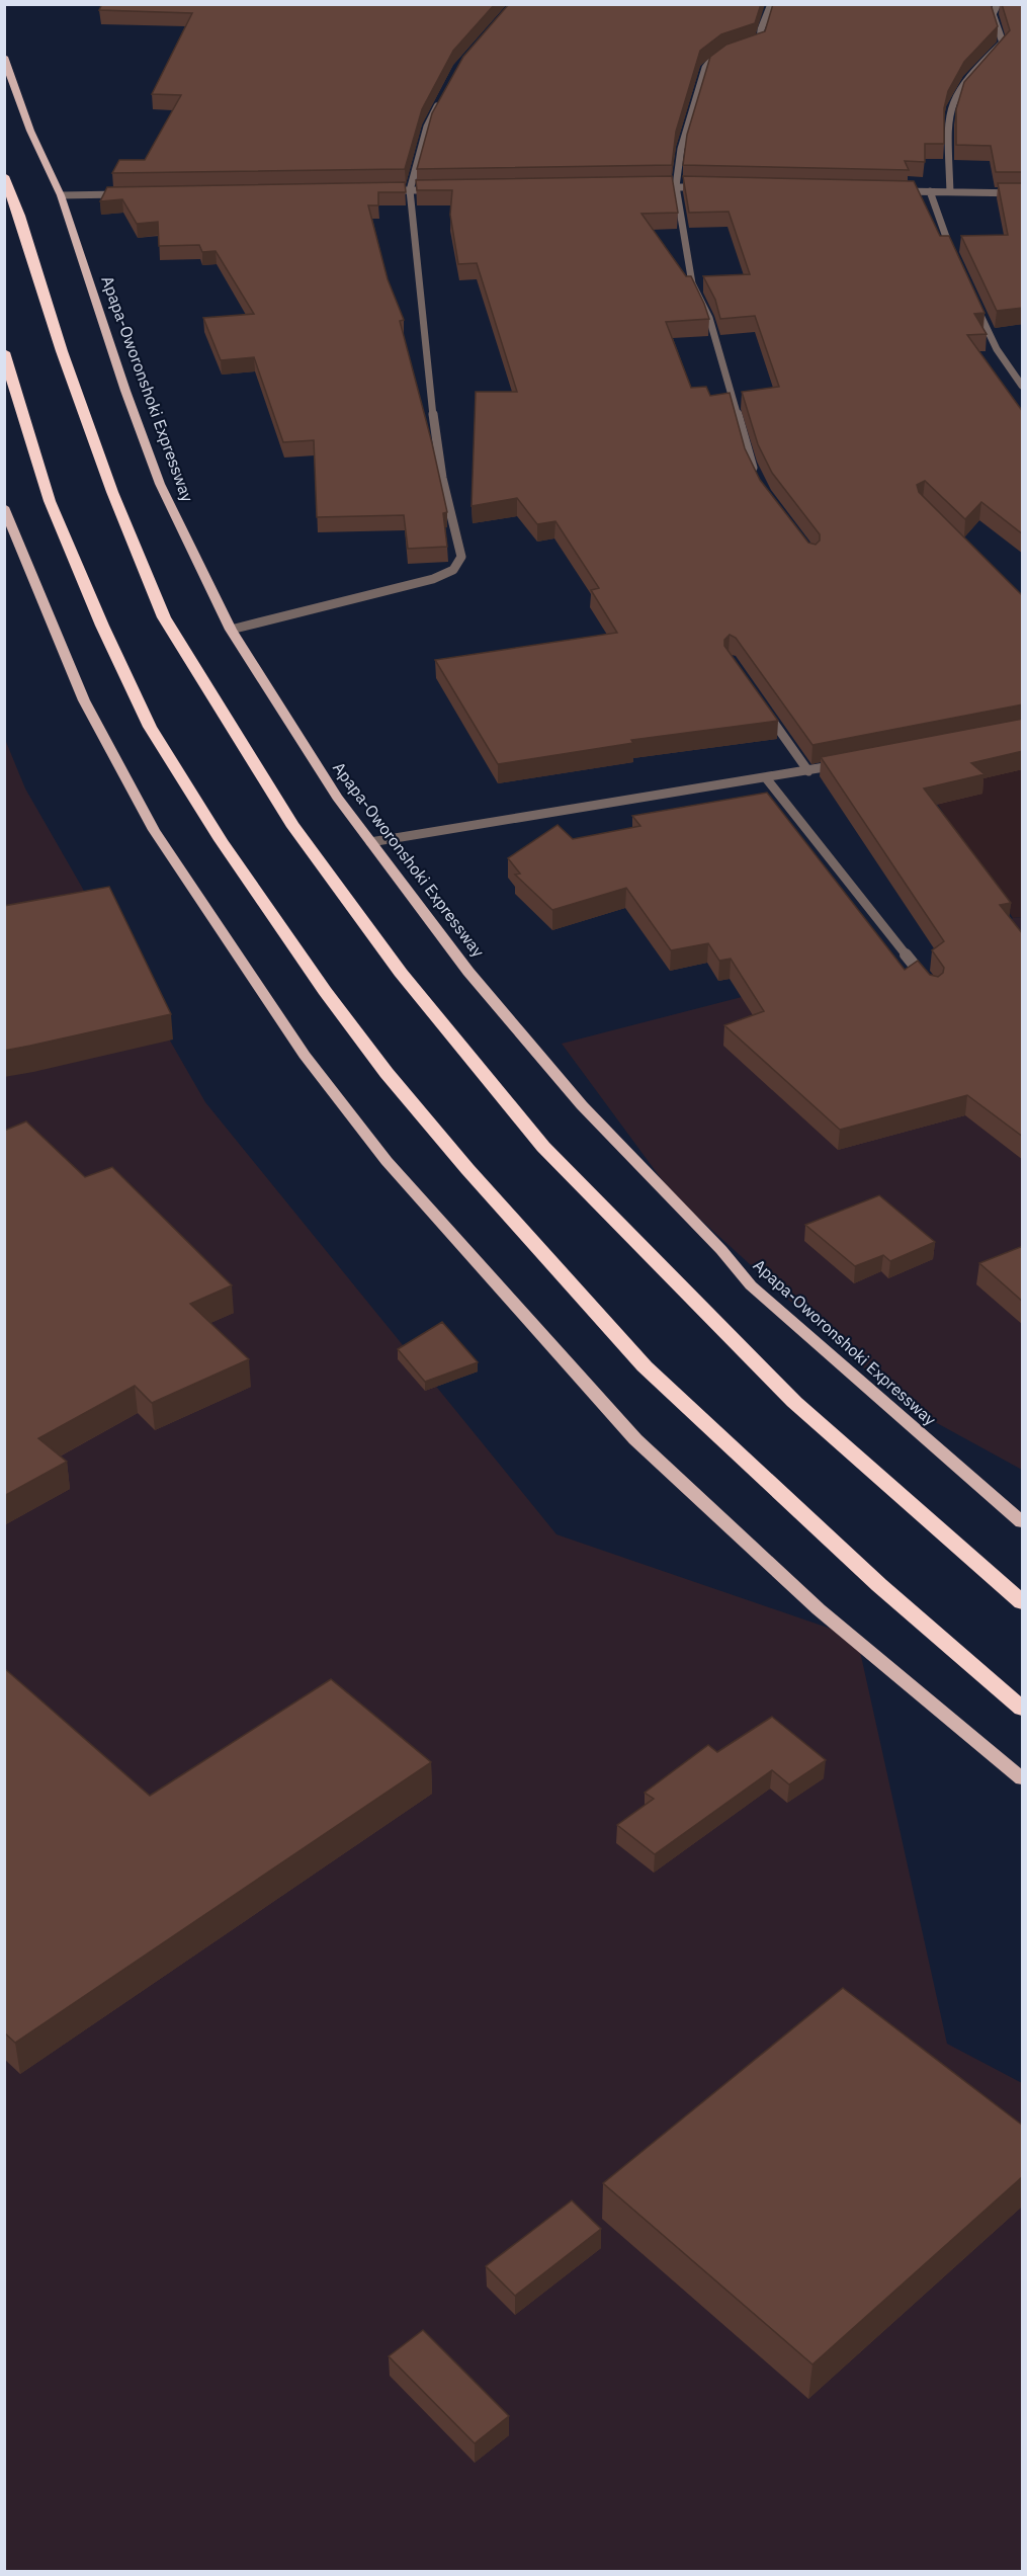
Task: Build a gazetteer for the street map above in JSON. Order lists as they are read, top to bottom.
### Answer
{
  "streets": {
    "main road": ["Apapa-Oworonshoki Expressway"]
  }
}
